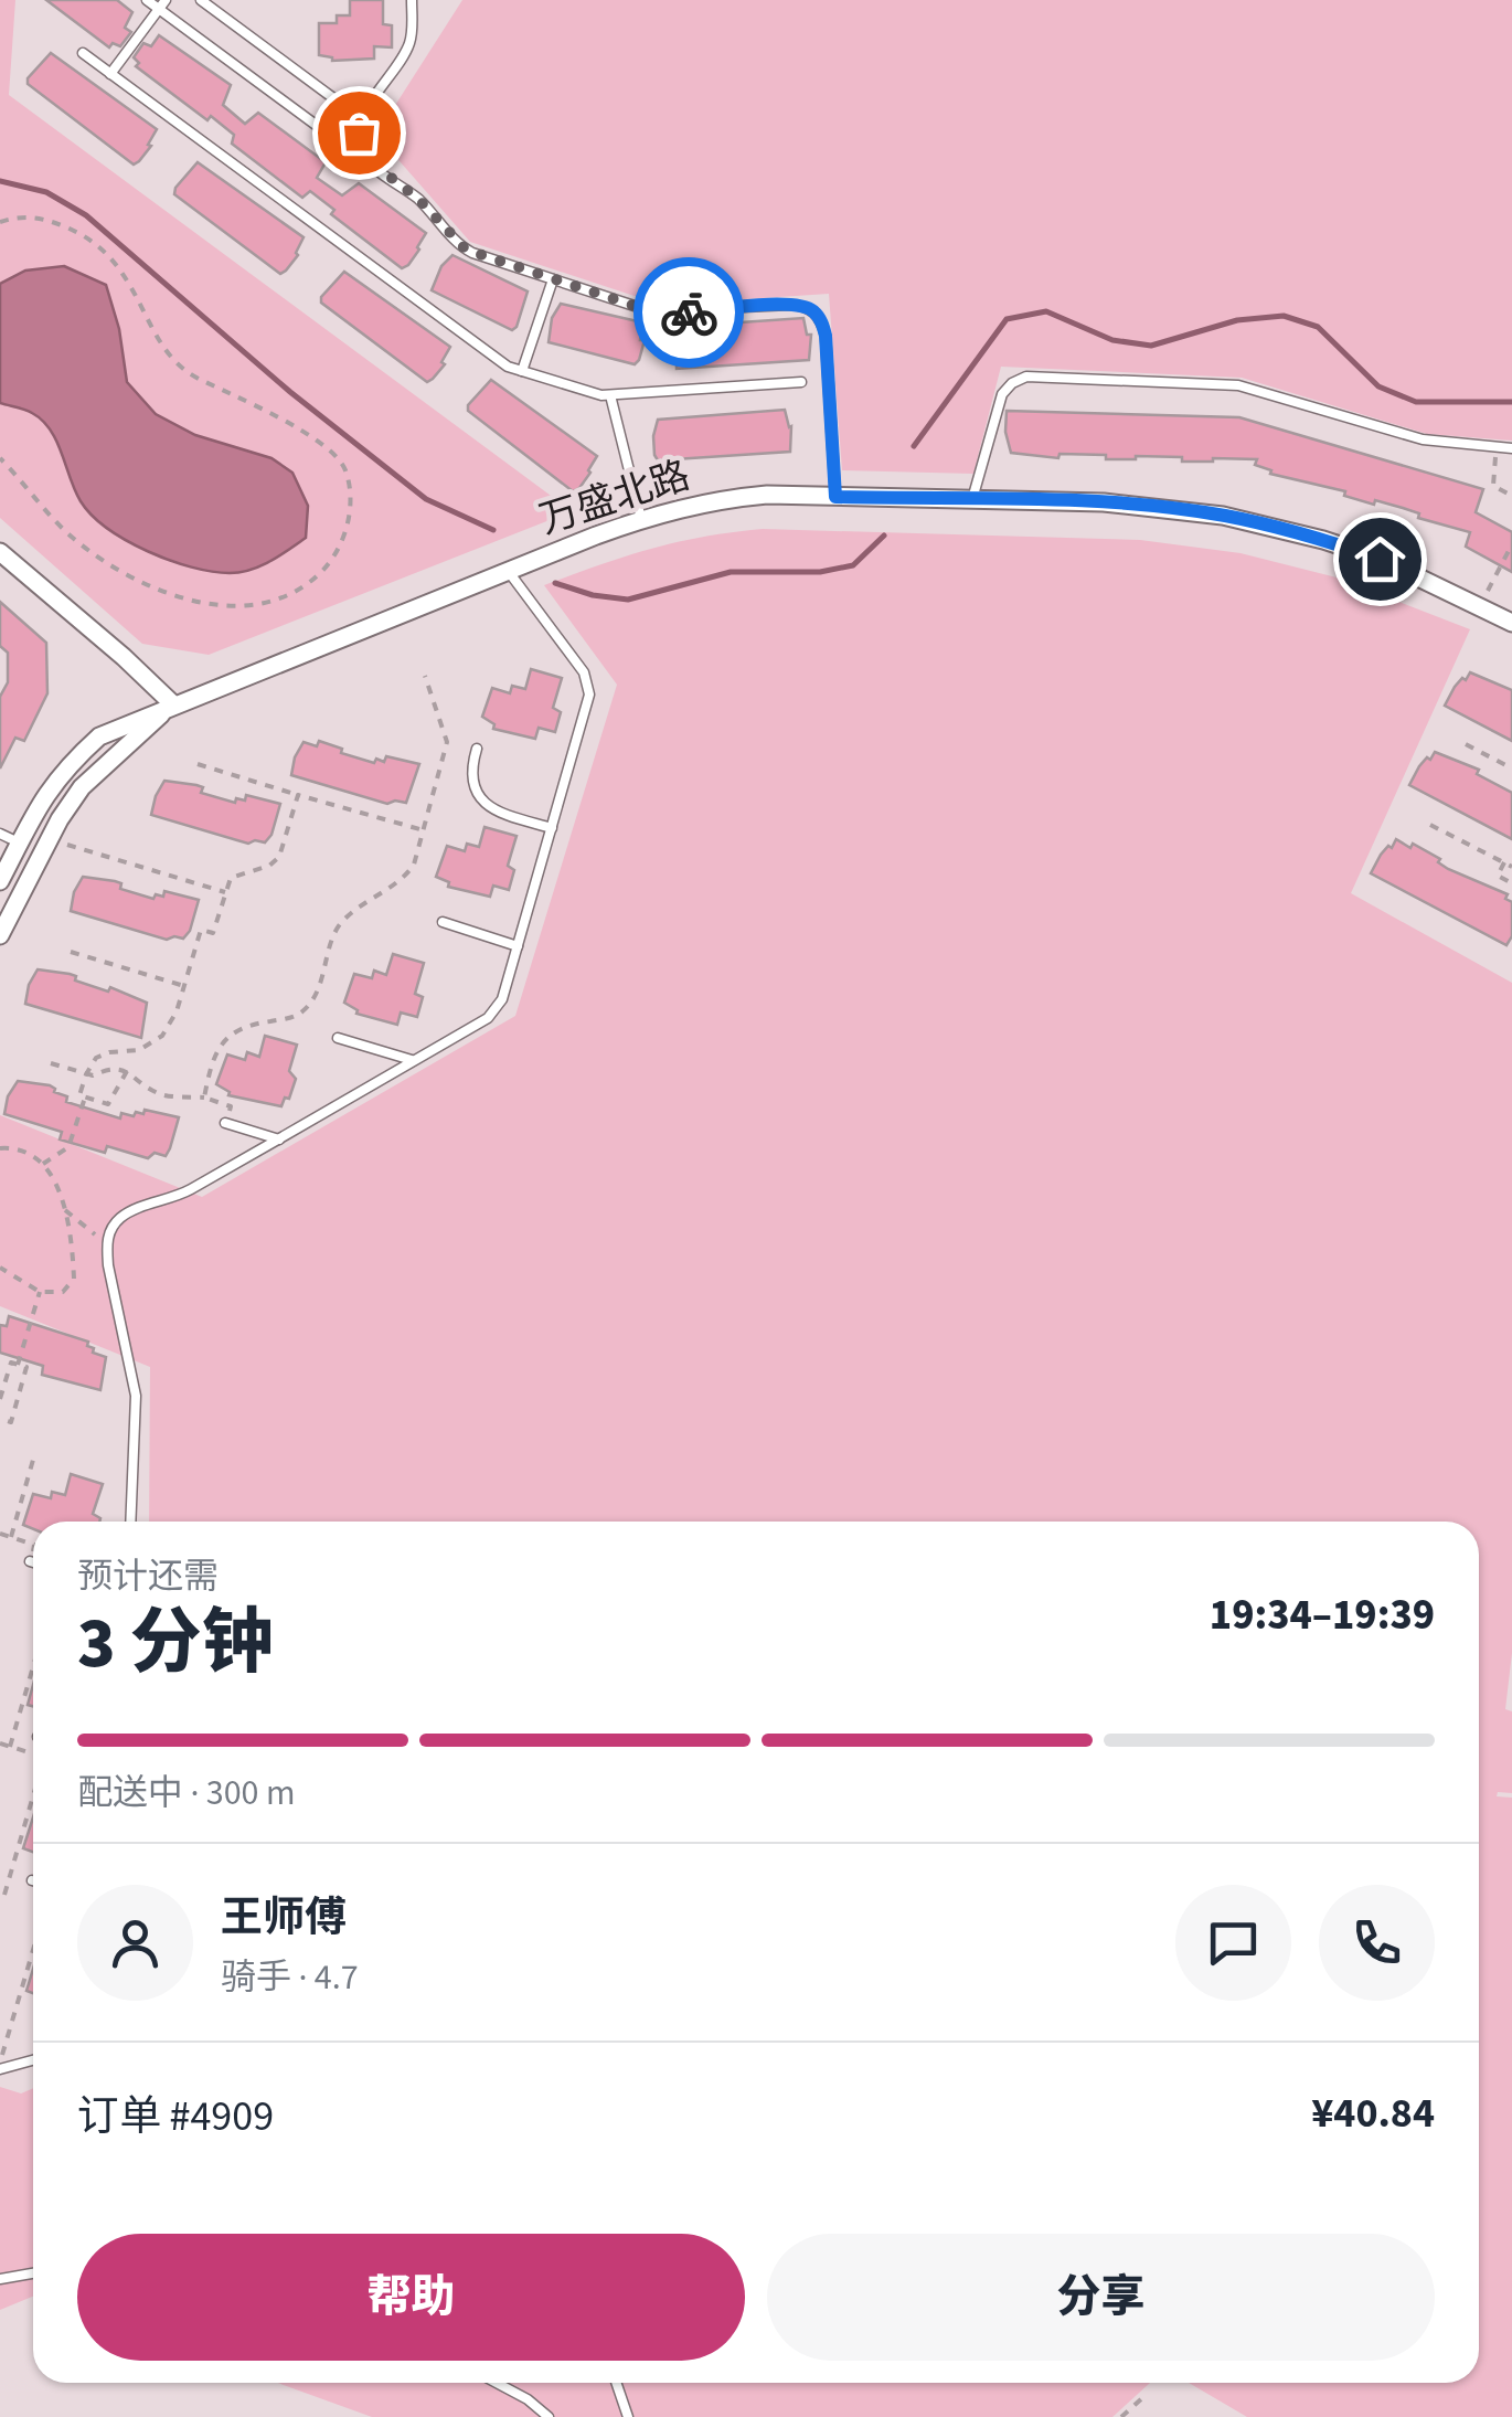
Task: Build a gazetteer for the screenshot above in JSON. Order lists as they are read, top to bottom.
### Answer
{
  "streets": {
    "street": ["万盛北路"]
  },
  "page": {
    "heading": ["3 分钟", "预计还需", "19:34–19:39"],
    "panel": [
      "王师傅",
      "骑手 · 4.7",
      "订单 #4909",
      "¥40.84"
    ],
    "bar": "配送中 · 300 m",
    "buttons": ["帮助", "分享"]
  }
}
